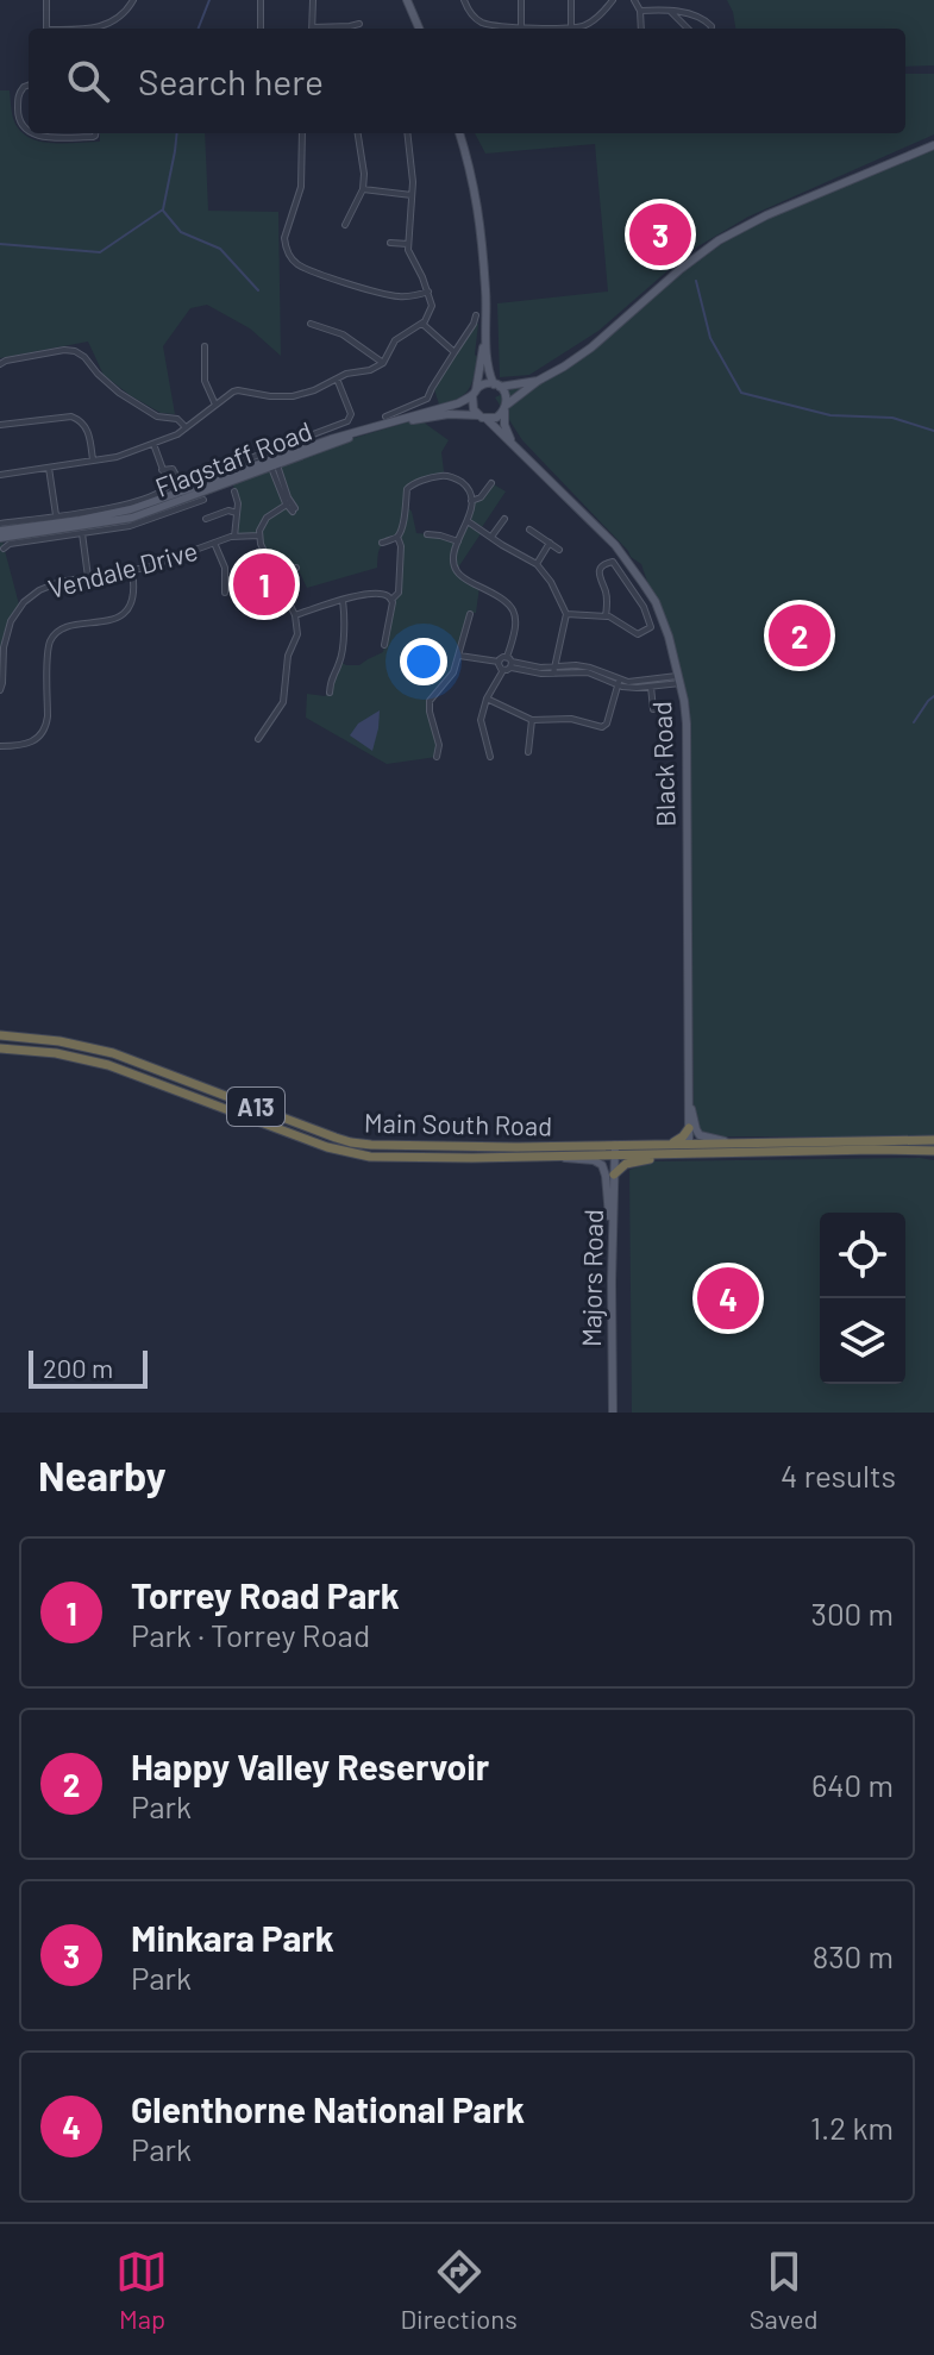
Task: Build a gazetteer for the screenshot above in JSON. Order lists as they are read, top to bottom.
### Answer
{
  "streets": {
    "highway": ["A13", "Main South Road"],
    "main road": ["Flagstaff Road", "Black Road", "Majors Road"],
    "street": ["Vendale Drive"]
  },
  "crossings": [
    ["Flagstaff Road", "Black Road"],
    ["Black Road", "Main South Road"],
    ["A13", "Main South Road"],
    ["A13", "Majors Road"],
    ["Main South Road", "Majors Road"]
  ],
  "scale_bar": "200 m",
  "page": {
    "search": "Search here",
    "pins": [
      "3",
      "1",
      "2",
      "4"
    ],
    "scale": "200 m",
    "heading": ["Nearby", "4 results"],
    "list": [
      {
        "mark": "1",
        "name": "Torrey Road Park",
        "note": "Park · Torrey Road",
        "value": "300 m"
      },
      {
        "mark": "2",
        "name": "Happy Valley Reservoir",
        "note": "Park",
        "value": "640 m"
      },
      {
        "mark": "3",
        "name": "Minkara Park",
        "note": "Park",
        "value": "830 m"
      },
      {
        "mark": "4",
        "name": "Glenthorne National Park",
        "note": "Park",
        "value": "1.2 km"
      }
    ],
    "nav": ["Map", "Directions", "Saved"]
  }
}
